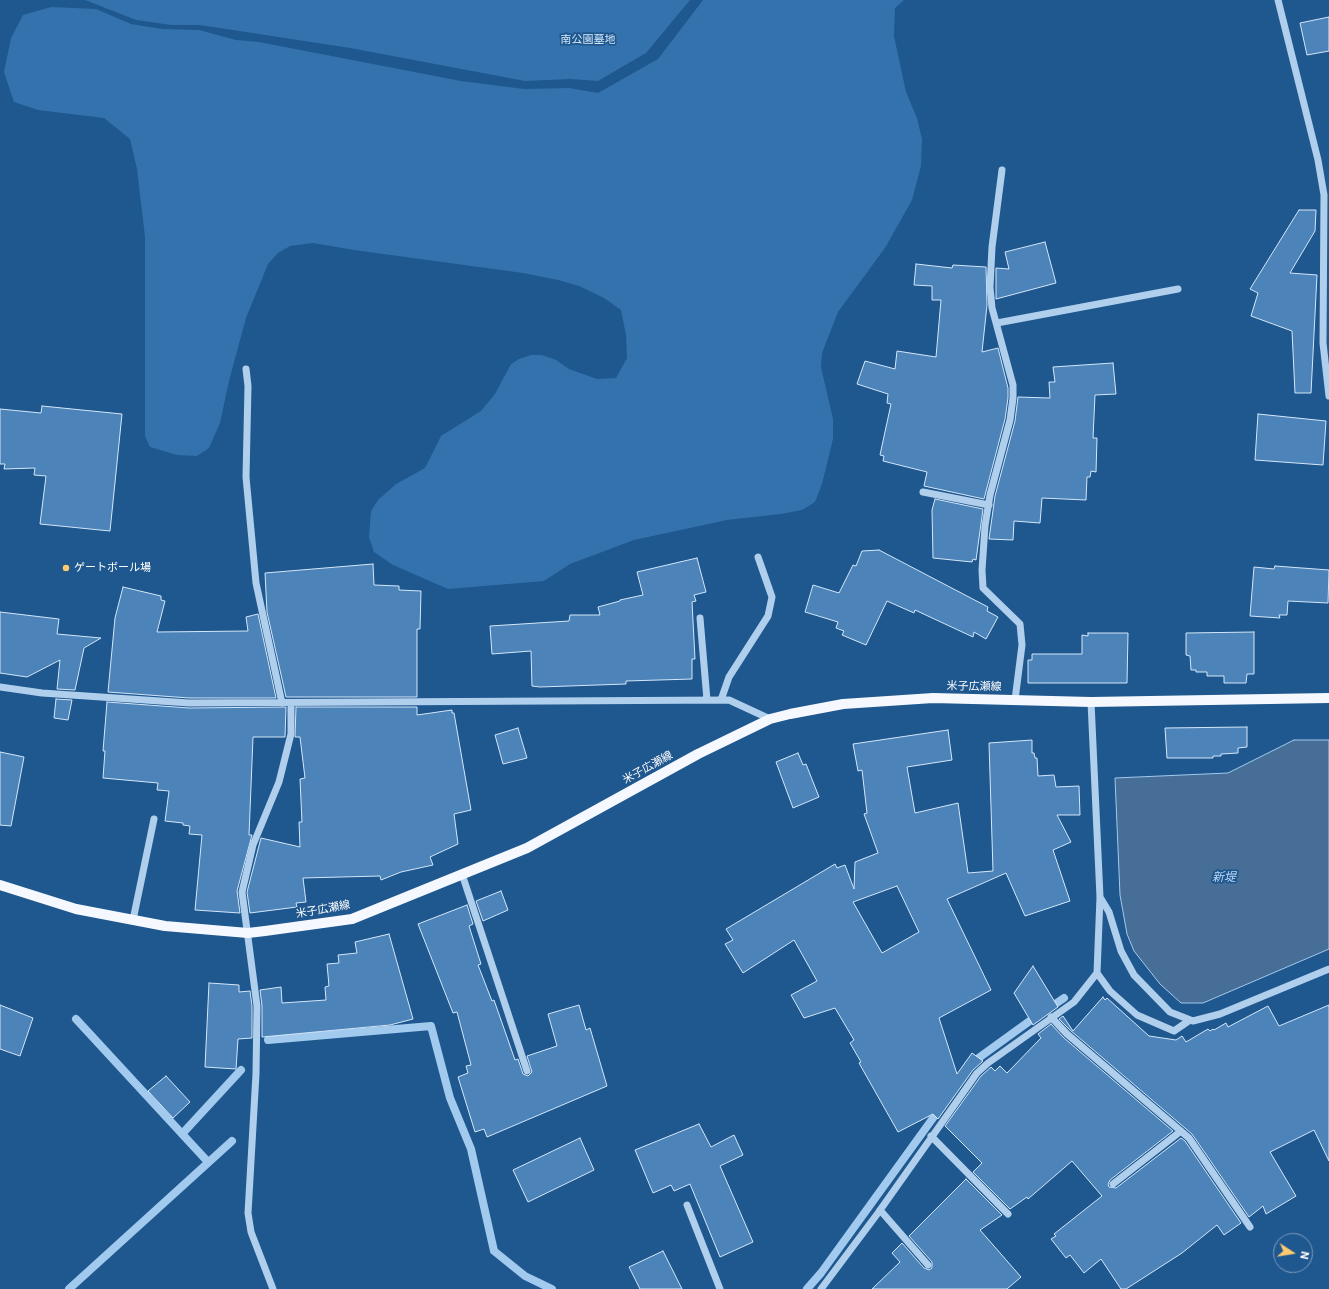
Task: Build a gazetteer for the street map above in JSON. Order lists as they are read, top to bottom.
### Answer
{
  "streets": {
    "main road": ["米子広瀬線"]
  },
  "water": ["新堤"],
  "parks": ["南公園墓地"],
  "places": ["ゲートボール場"],
  "north": "right"
}
